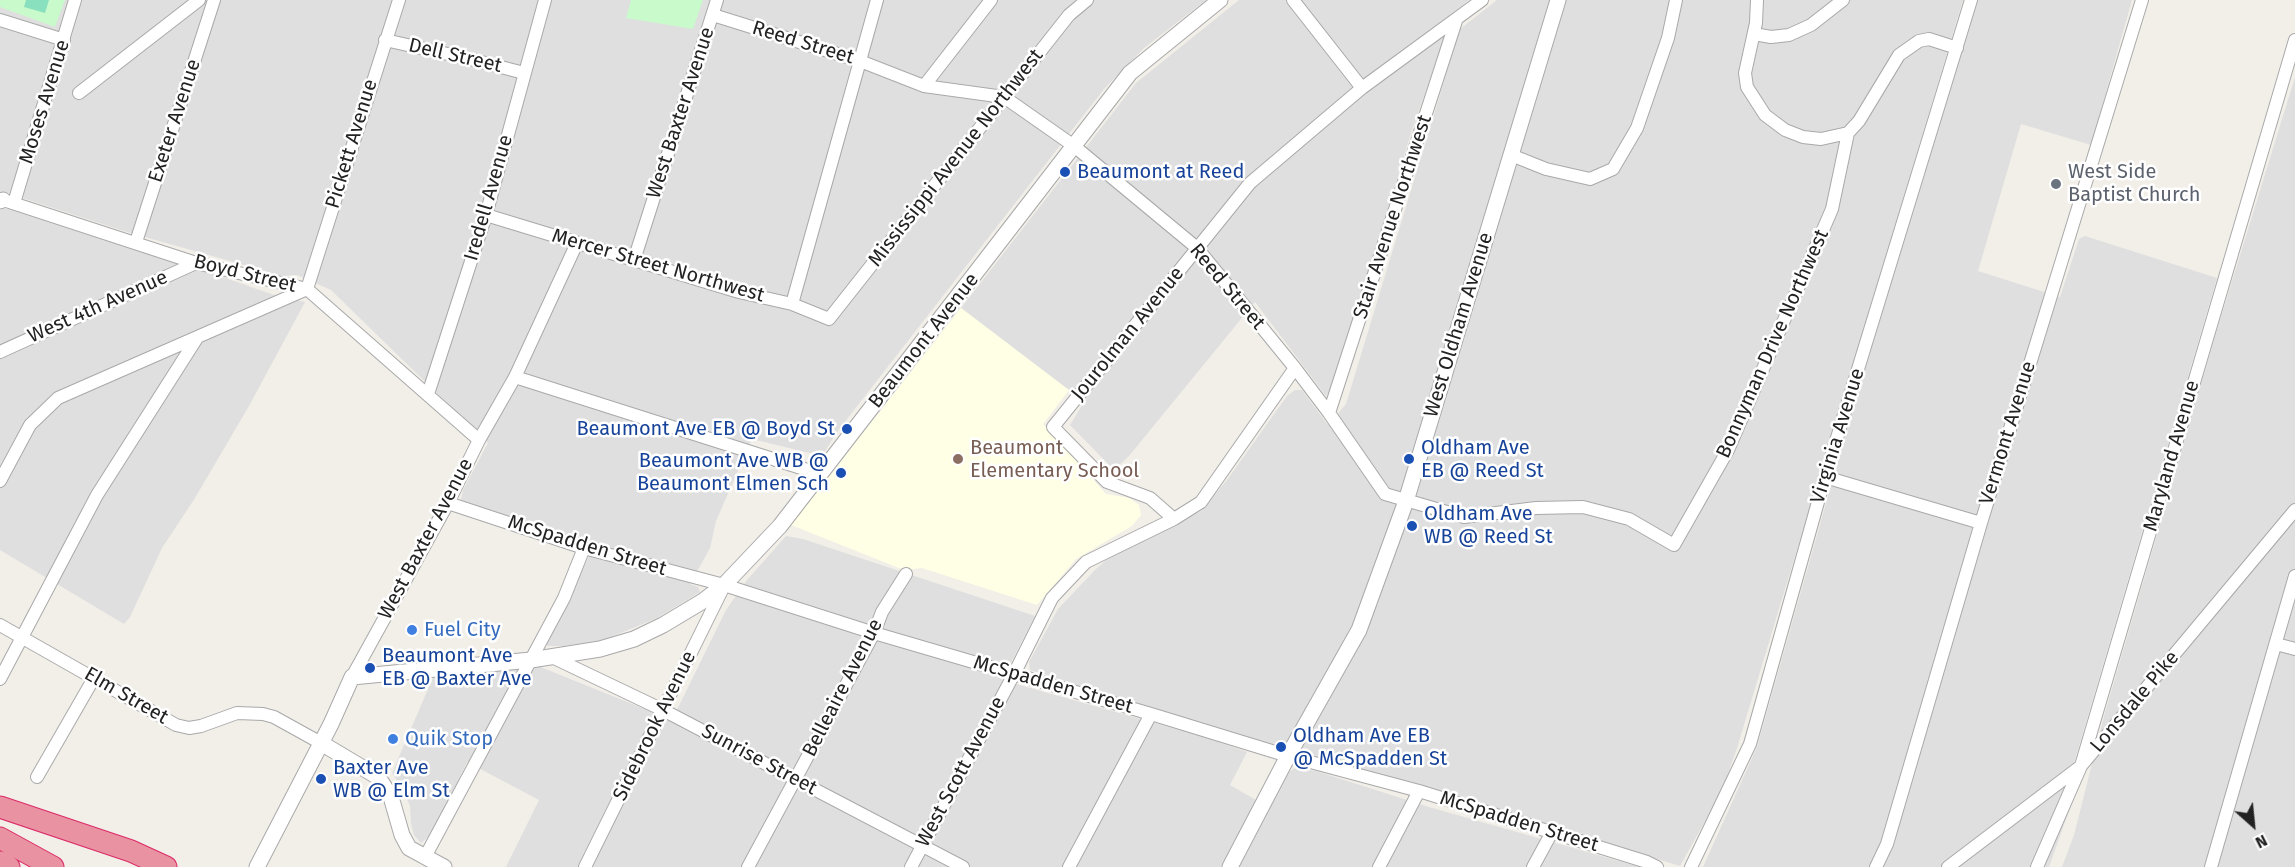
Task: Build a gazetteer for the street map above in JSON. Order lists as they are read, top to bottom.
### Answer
{
  "streets": {
    "street": [
      "Reed Street",
      "Dell Street",
      "Moses Avenue",
      "West Baxter Avenue",
      "Exeter Avenue",
      "Pickett Avenue",
      "Mississippi Avenue Northwest",
      "Iredell Avenue",
      "Stair Avenue Northwest",
      "Mercer Street Northwest",
      "Boyd Street",
      "West 4th Avenue",
      "West Oldham Avenue",
      "Jourolman Avenue",
      "Beaumont Avenue",
      "Bonnyman Drive Northwest",
      "Vermont Avenue",
      "Virginia Avenue",
      "Maryland Avenue",
      "McSpadden Street",
      "Belleaire Avenue",
      "Elm Street",
      "Lonsdale Pike",
      "Sidebrook Avenue",
      "Sunrise Street",
      "West Scott Avenue"
    ]
  },
  "crossings": [
    ["Reed Street", "West Baxter Avenue"],
    ["Reed Street", "Mississippi Avenue Northwest"],
    ["Reed Street", "Stair Avenue Northwest"],
    ["Reed Street", "West Oldham Avenue"],
    ["Reed Street", "Jourolman Avenue"],
    ["Reed Street", "Beaumont Avenue"],
    ["Reed Street", "Bonnyman Drive Northwest"],
    ["Reed Street", "West Scott Avenue"],
    ["Dell Street", "Pickett Avenue"],
    ["Dell Street", "Iredell Avenue"],
    ["Moses Avenue", "Boyd Street"],
    ["West Baxter Avenue", "Mercer Street Northwest"],
    ["West Baxter Avenue", "Boyd Street"],
    ["West Baxter Avenue", "Beaumont Avenue"],
    ["West Baxter Avenue", "McSpadden Street"],
    ["West Baxter Avenue", "Elm Street"],
    ["Exeter Avenue", "Boyd Street"],
    ["Pickett Avenue", "Boyd Street"],
    ["Mississippi Avenue Northwest", "Mercer Street Northwest"],
    ["Iredell Avenue", "Mercer Street Northwest"],
    ["Iredell Avenue", "Boyd Street"],
    ["Stair Avenue Northwest", "Jourolman Avenue"],
    ["Boyd Street", "West 4th Avenue"],
    ["West Oldham Avenue", "McSpadden Street"],
    ["Jourolman Avenue", "West Scott Avenue"],
    ["Beaumont Avenue", "McSpadden Street"],
    ["Beaumont Avenue", "Sidebrook Avenue"],
    ["Beaumont Avenue", "Sunrise Street"],
    ["Maryland Avenue", "Lonsdale Pike"],
    ["McSpadden Street", "Belleaire Avenue"],
    ["McSpadden Street", "Sidebrook Avenue"],
    ["McSpadden Street", "West Scott Avenue"],
    ["Belleaire Avenue", "Sunrise Street"],
    ["Sidebrook Avenue", "Sunrise Street"],
    ["Sunrise Street", "West Scott Avenue"]
  ],
  "places": [
    "Beaumont at Reed",
    "West Side Baptist Church",
    "Beaumont Ave EB @ Boyd St",
    "Beaumont Elementary School",
    "Oldham Ave EB @ Reed St",
    "Beaumont Ave WB @ Beaumont Elmen Sch",
    "Oldham Ave WB @ Reed St",
    "Fuel City",
    "Beaumont Ave EB @ Baxter Ave",
    "Quik Stop",
    "Oldham Ave EB @ McSpadden St",
    "Baxter Ave WB @ Elm St"
  ],
  "north": "bottom right"
}
